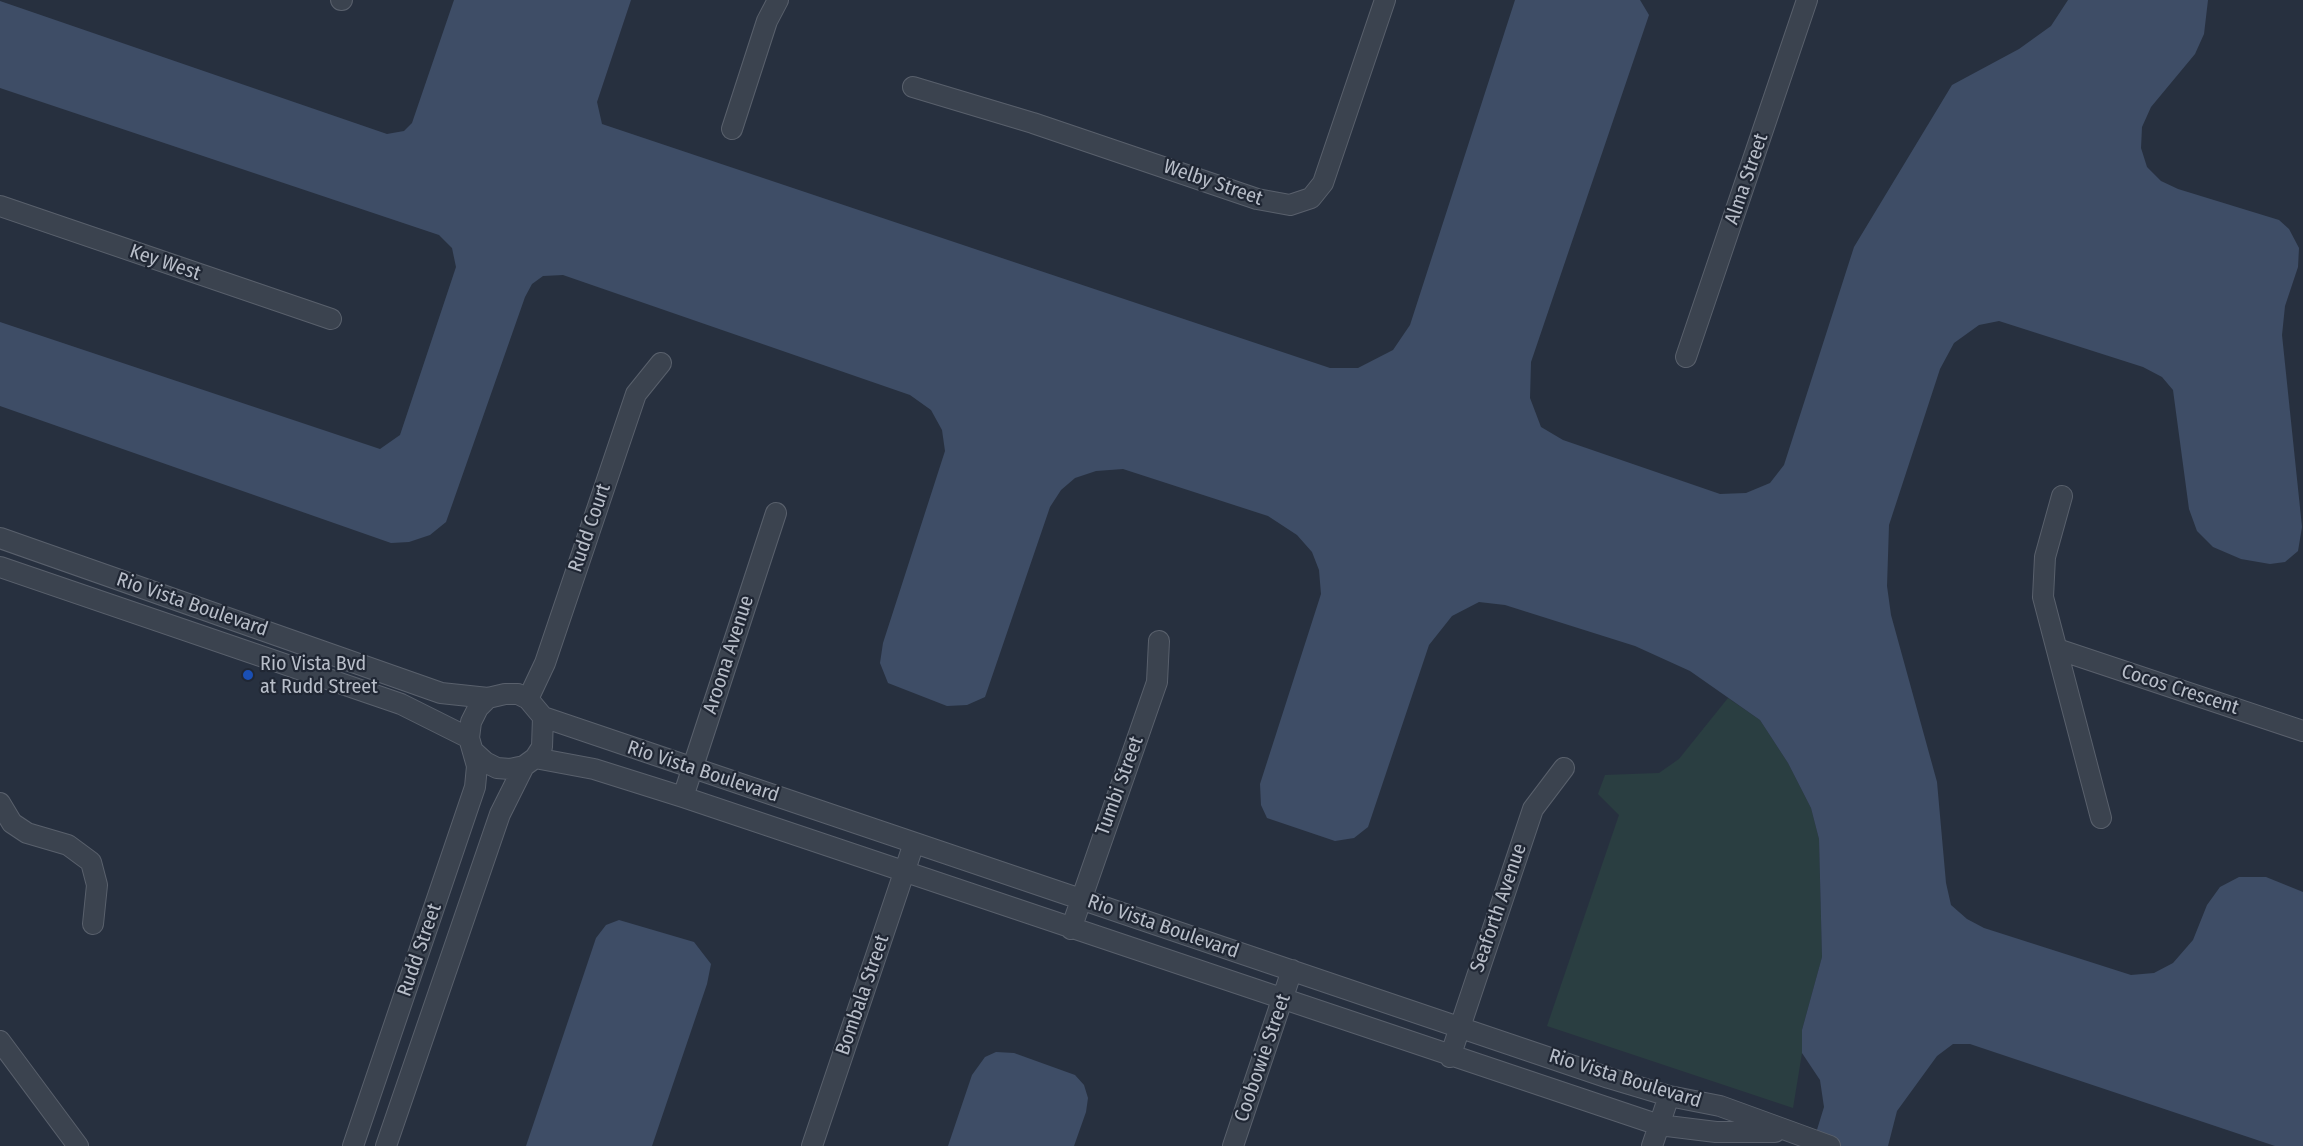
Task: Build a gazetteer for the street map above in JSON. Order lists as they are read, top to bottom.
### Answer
{
  "streets": {
    "street": [
      "Alma Street",
      "Welby Street",
      "Key West",
      "Rudd Court",
      "Rio Vista Boulevard",
      "Aroona Avenue",
      "Cocos Crescent",
      "Tumbi Street",
      "Seaforth Avenue",
      "Rudd Street",
      "Bombala Street",
      "Coobowie Street"
    ]
  },
  "crossings": [
    ["Rudd Court", "Rio Vista Boulevard"],
    ["Rudd Court", "Rudd Street"],
    ["Rio Vista Boulevard", "Aroona Avenue"],
    ["Rio Vista Boulevard", "Tumbi Street"],
    ["Rio Vista Boulevard", "Seaforth Avenue"],
    ["Rio Vista Boulevard", "Rudd Street"],
    ["Rio Vista Boulevard", "Bombala Street"],
    ["Rio Vista Boulevard", "Coobowie Street"]
  ],
  "places": ["Rio Vista Bvd at Rudd Street"]
}
